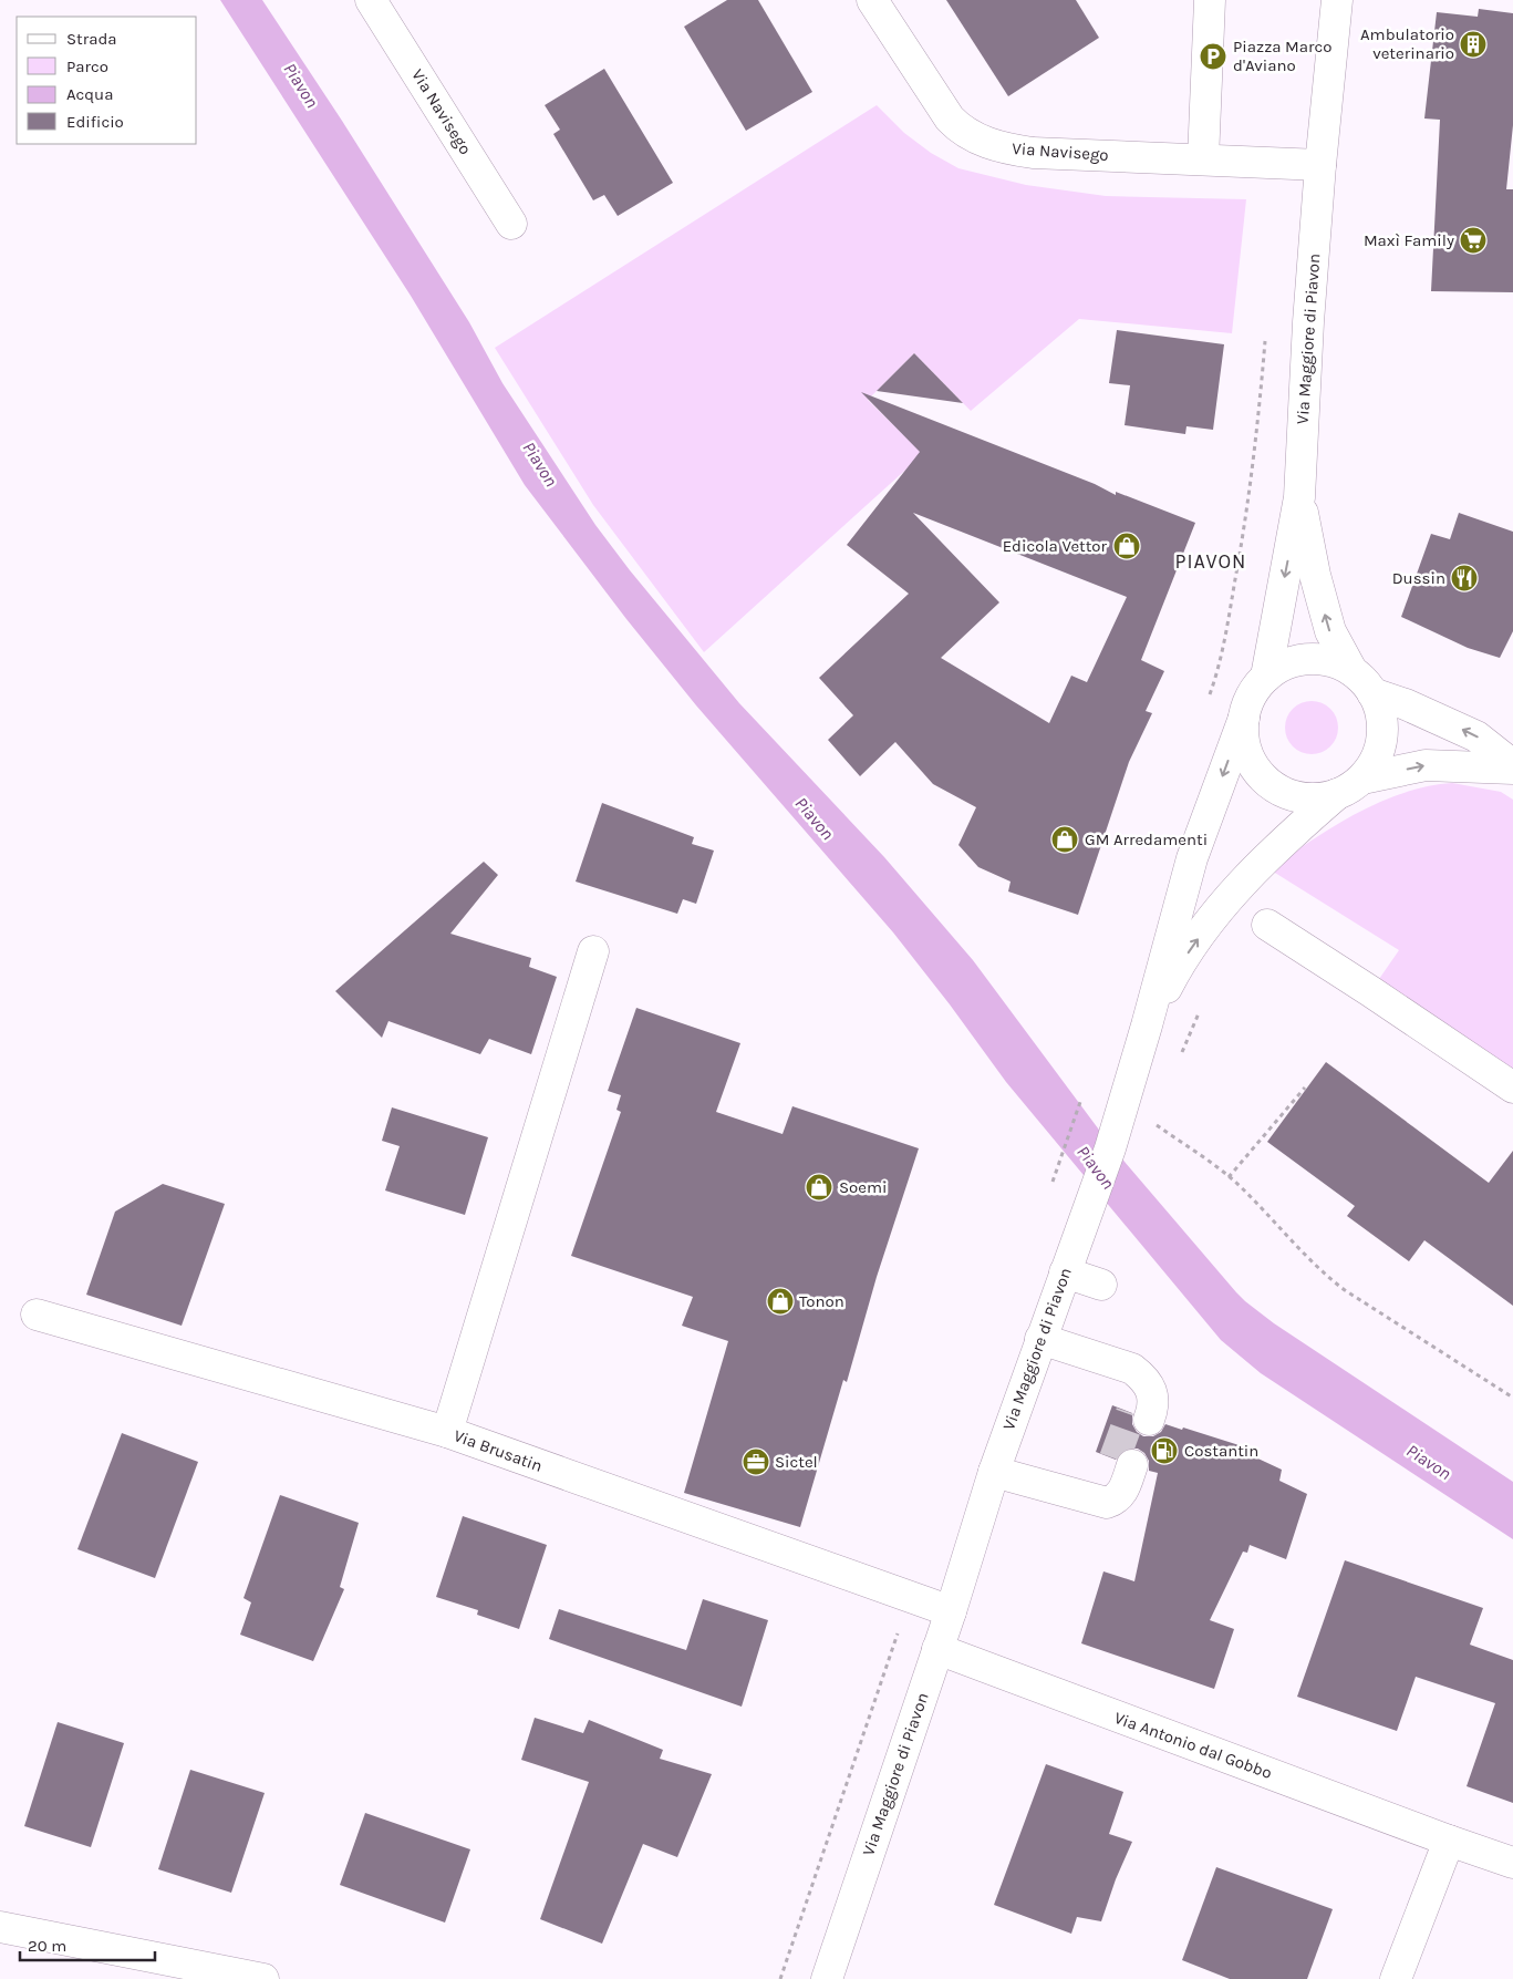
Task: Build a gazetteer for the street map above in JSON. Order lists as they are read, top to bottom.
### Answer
{
  "streets": {
    "street": [
      "Via Navisego",
      "Via Maggiore di Piavon",
      "Via Brusatin",
      "Via Antonio dal Gobbo"
    ]
  },
  "crossings": [
    ["Via Navisego", "Via Maggiore di Piavon"],
    ["Via Maggiore di Piavon", "Via Brusatin"],
    ["Via Maggiore di Piavon", "Via Antonio dal Gobbo"]
  ],
  "districts": ["PIAVON"],
  "water": ["Piavon"],
  "places": {
    "building": ["Ambulatorio veterinario"],
    "parking": ["Piazza Marco d'Aviano"],
    "supermarket": ["Maxì Family"],
    "shop": [
      "Edicola Vettor",
      "GM Arredamenti",
      "Soemi",
      "Tonon"
    ],
    "restaurant": ["Dussin"],
    "fuel station": ["Costantin"],
    "office": ["Sictel"]
  },
  "legend": [
    "Strada",
    "Parco",
    "Acqua",
    "Edificio"
  ],
  "scale_bar": "20 m"
}
